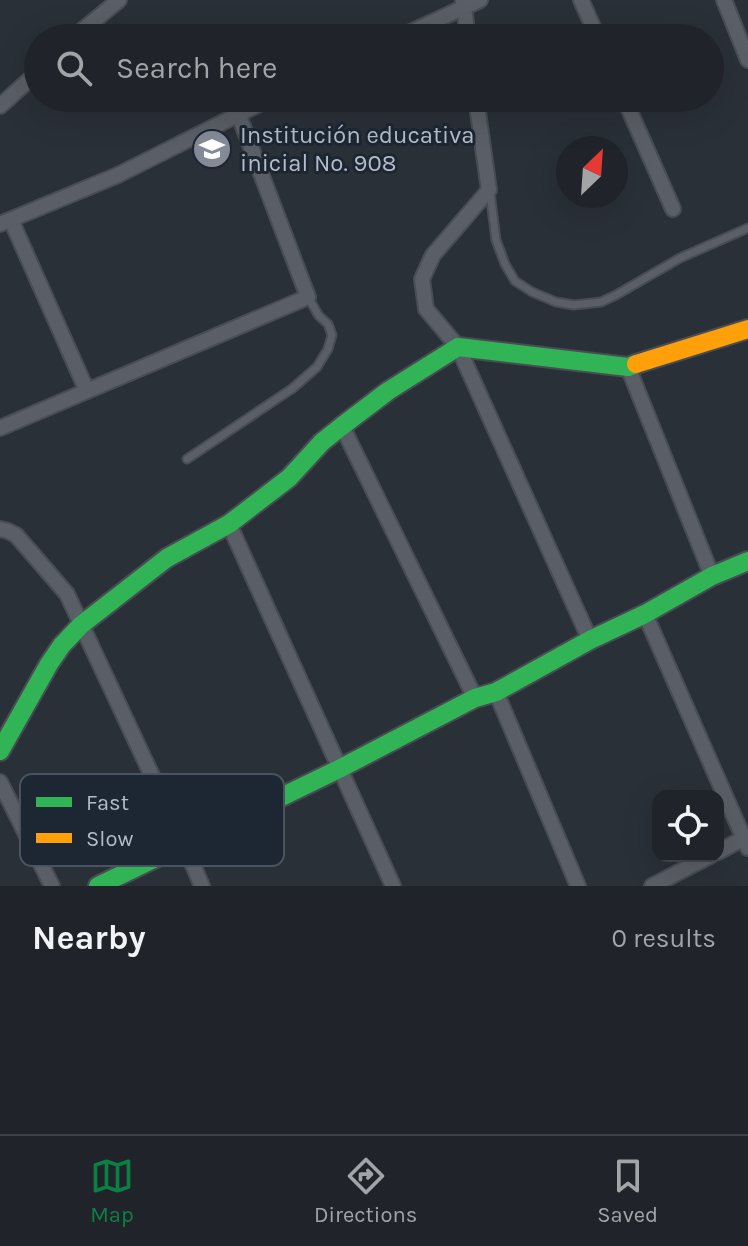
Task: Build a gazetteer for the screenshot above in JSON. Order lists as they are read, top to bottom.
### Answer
{
  "places": {
    "school or university": ["Institución educativa inicial No. 908"]
  },
  "legend": ["Fast", "Slow"],
  "north": "top right",
  "page": {
    "search": "Search here",
    "heading": ["Nearby", "0 results"],
    "nav": ["Map", "Directions", "Saved"]
  }
}
